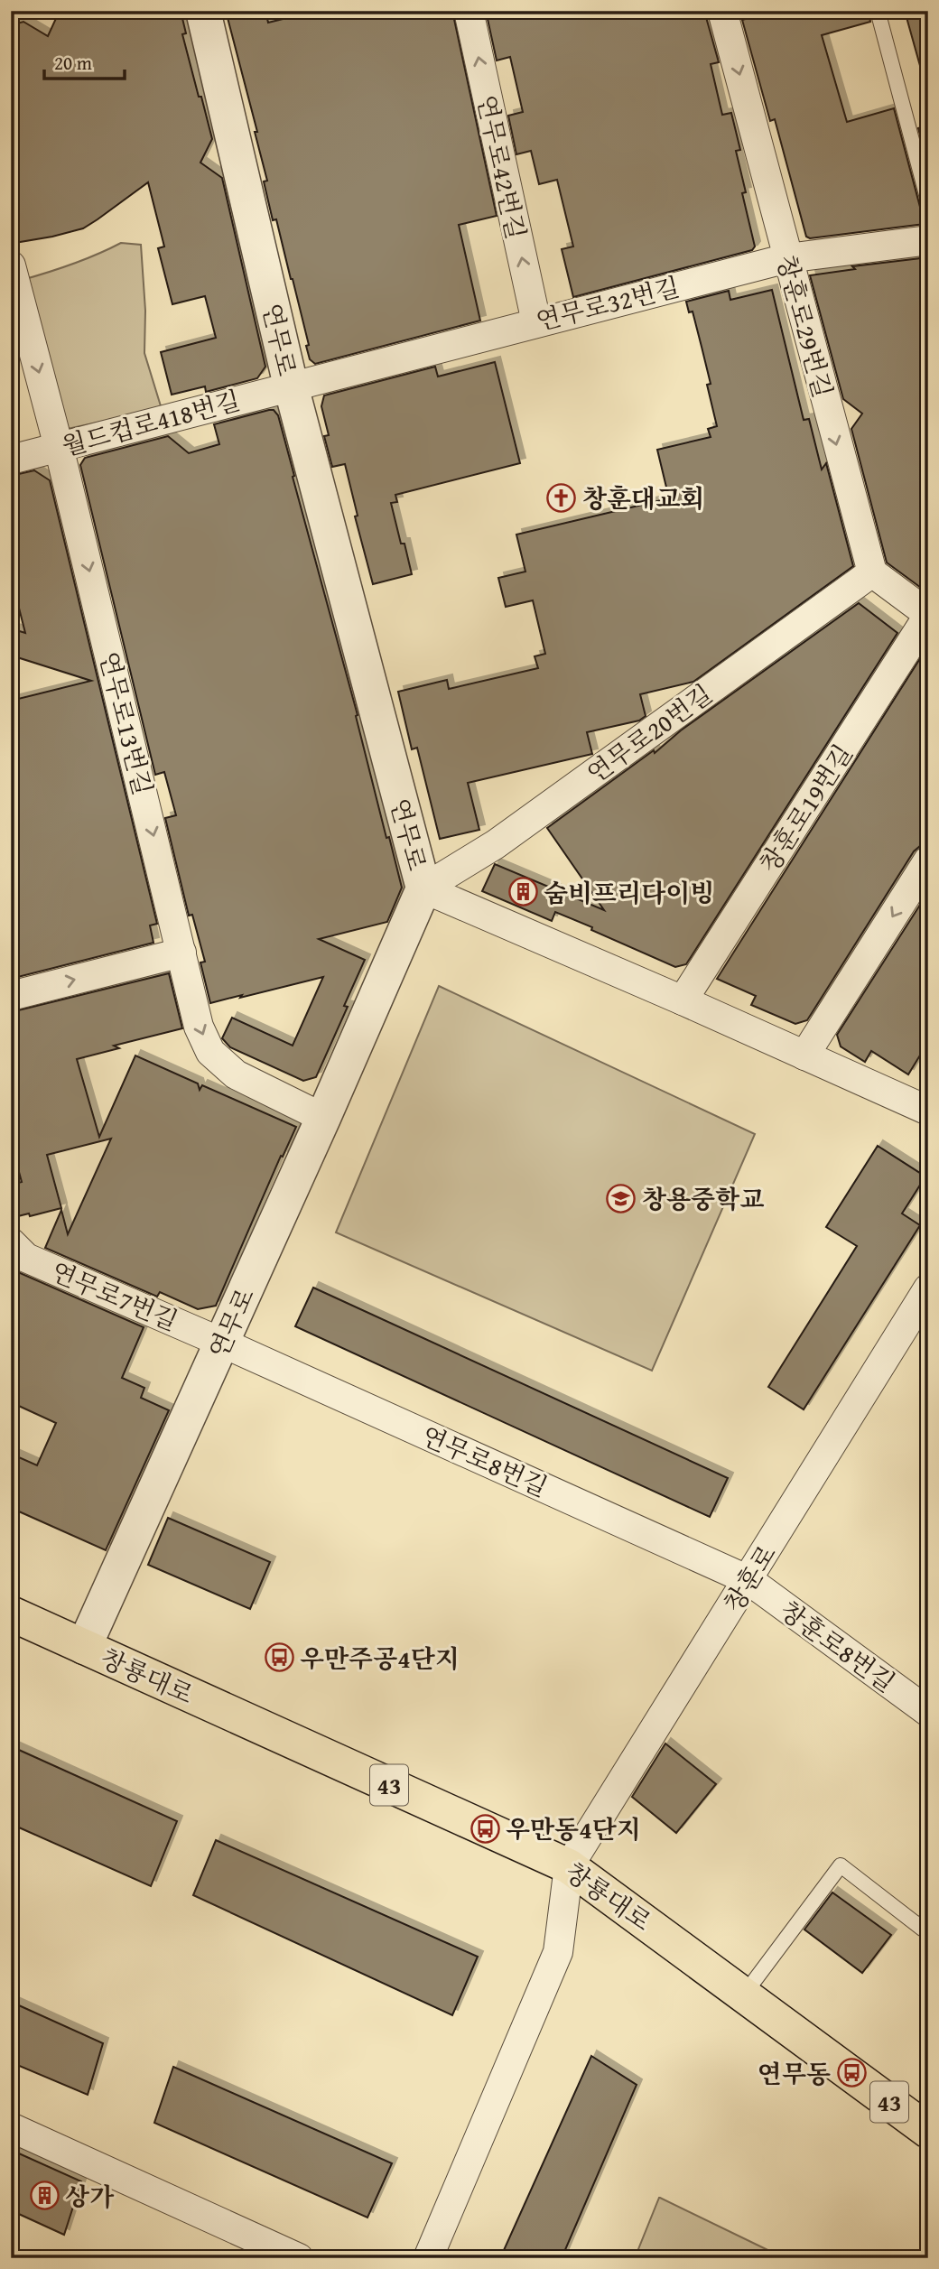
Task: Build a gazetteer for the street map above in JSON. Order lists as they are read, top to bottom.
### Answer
{
  "streets": {
    "main road": ["창룡대로", "43"],
    "street": [
      "연무로42번길",
      "연무로32번길",
      "창훈로29번길",
      "연무로",
      "월드컵로418번길",
      "연무로13번길",
      "연무로20번길",
      "창훈로19번길",
      "연무로7번길",
      "연무로8번길",
      "창훈로",
      "창훈로8번길"
    ]
  },
  "crossings": [
    ["연무로42번길", "연무로32번길"],
    ["연무로32번길", "창훈로29번길"],
    ["연무로32번길", "연무로"],
    ["연무로32번길", "월드컵로418번길"],
    ["창훈로29번길", "연무로20번길"],
    ["연무로", "월드컵로418번길"],
    ["연무로", "연무로13번길"],
    ["연무로", "연무로20번길"],
    ["연무로", "연무로7번길"],
    ["연무로", "연무로8번길"],
    ["연무로", "창룡대로"],
    ["월드컵로418번길", "연무로13번길"],
    ["연무로7번길", "연무로8번길"],
    ["연무로8번길", "창훈로"],
    ["연무로8번길", "창훈로8번길"],
    ["창훈로", "창훈로8번길"],
    ["창훈로", "창룡대로"]
  ],
  "one_way": ["연무로42번길", "창훈로29번길", "연무로13번길"],
  "places": {
    "church": ["창훈대교회"],
    "building": ["숨비프리다이빙", "상가"],
    "school or university": ["창용중학교"],
    "bus stop": ["우만주공4단지", "우만동4단지", "연무동"]
  },
  "scale_bar": "20 m"
}
